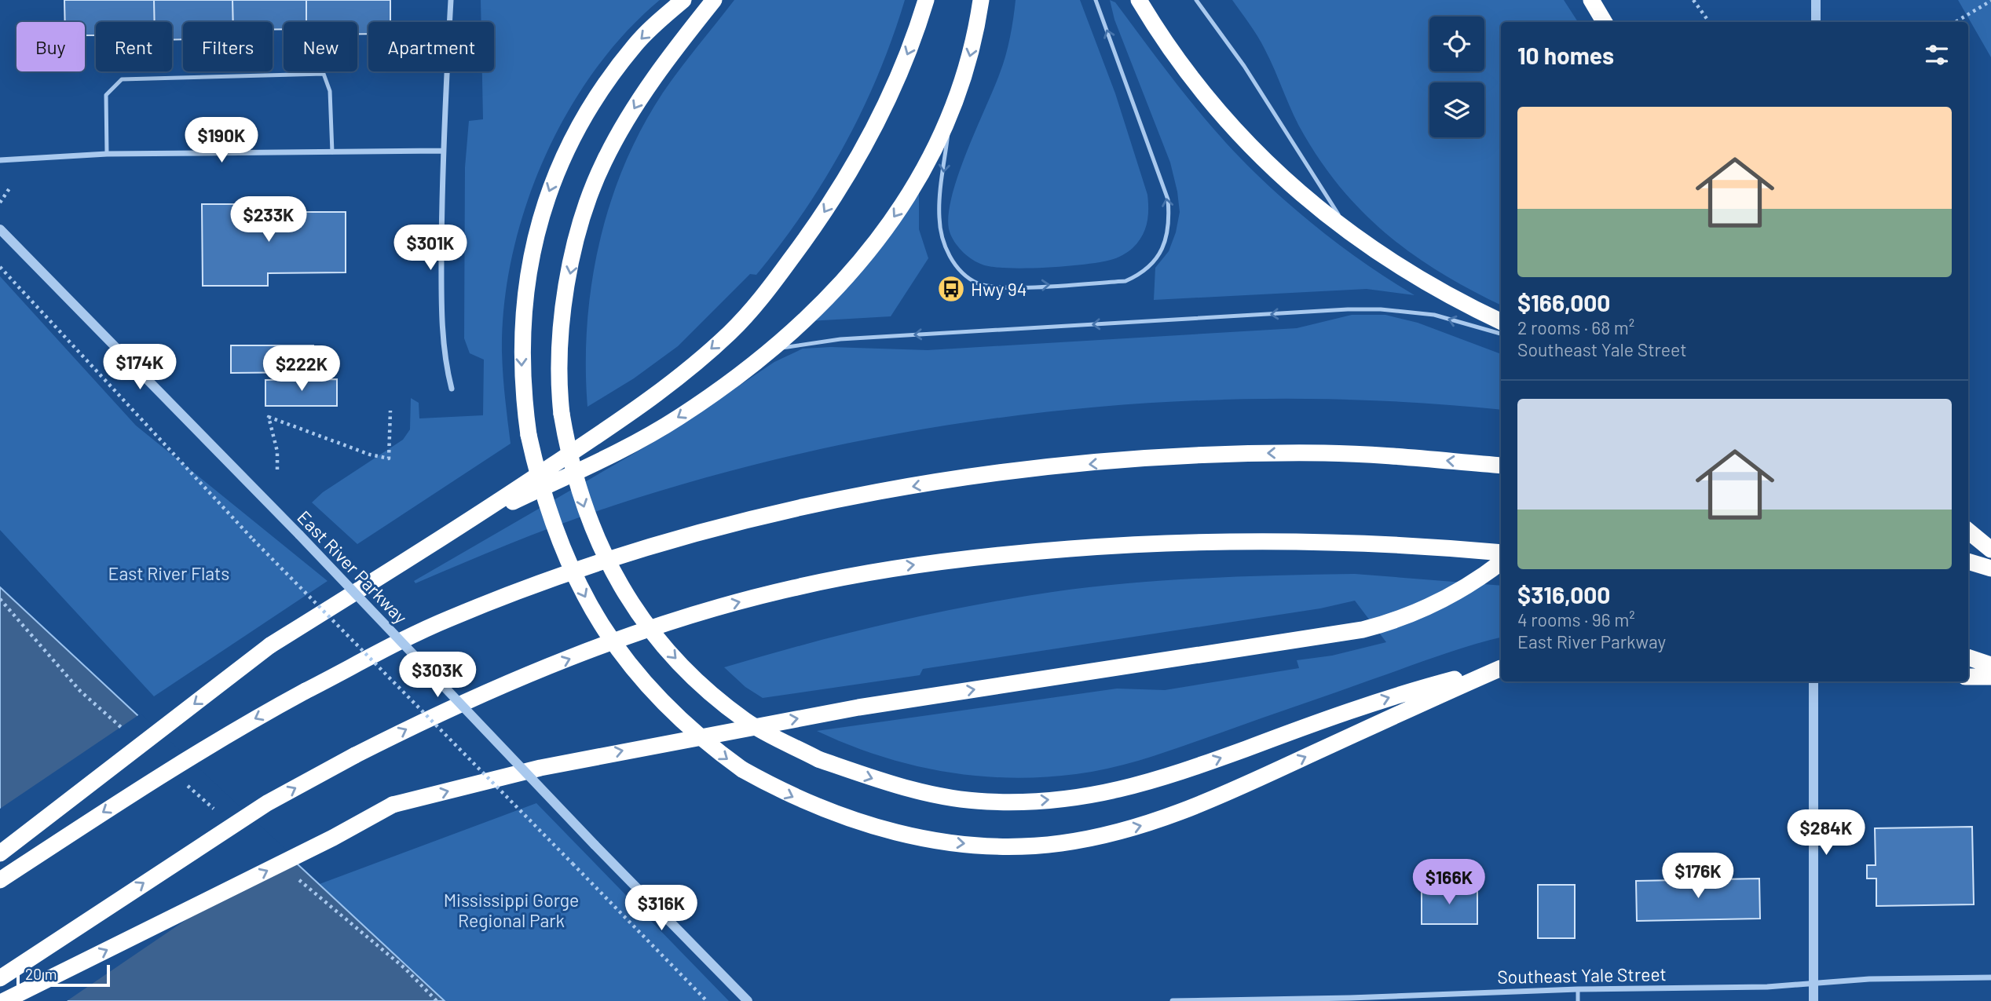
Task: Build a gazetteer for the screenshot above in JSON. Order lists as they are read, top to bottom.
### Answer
{
  "streets": {
    "street": ["East River Parkway", "Southeast Yale Street"]
  },
  "parks": ["East River Flats", "Mississippi Gorge Regional Park"],
  "places": {
    "bus stop": ["Hwy 94"]
  },
  "scale_bar": "20 m",
  "page": {
    "chip": [
      "Buy",
      "Rent",
      "Filters",
      "New",
      "Apartment"
    ],
    "heading": "10 homes",
    "list": [
      {
        "name": "$166,000",
        "note": "2 rooms · 68 m² · Southeast Yale Street"
      },
      {
        "name": "$316,000",
        "note": "4 rooms · 96 m² · East River Parkway"
      }
    ],
    "price": [
      "$190K",
      "$233K",
      "$301K",
      "$174K",
      "$222K",
      "$303K",
      "$284K",
      "$176K",
      "$166K",
      "$316K"
    ],
    "scale": "20 m"
  }
}
